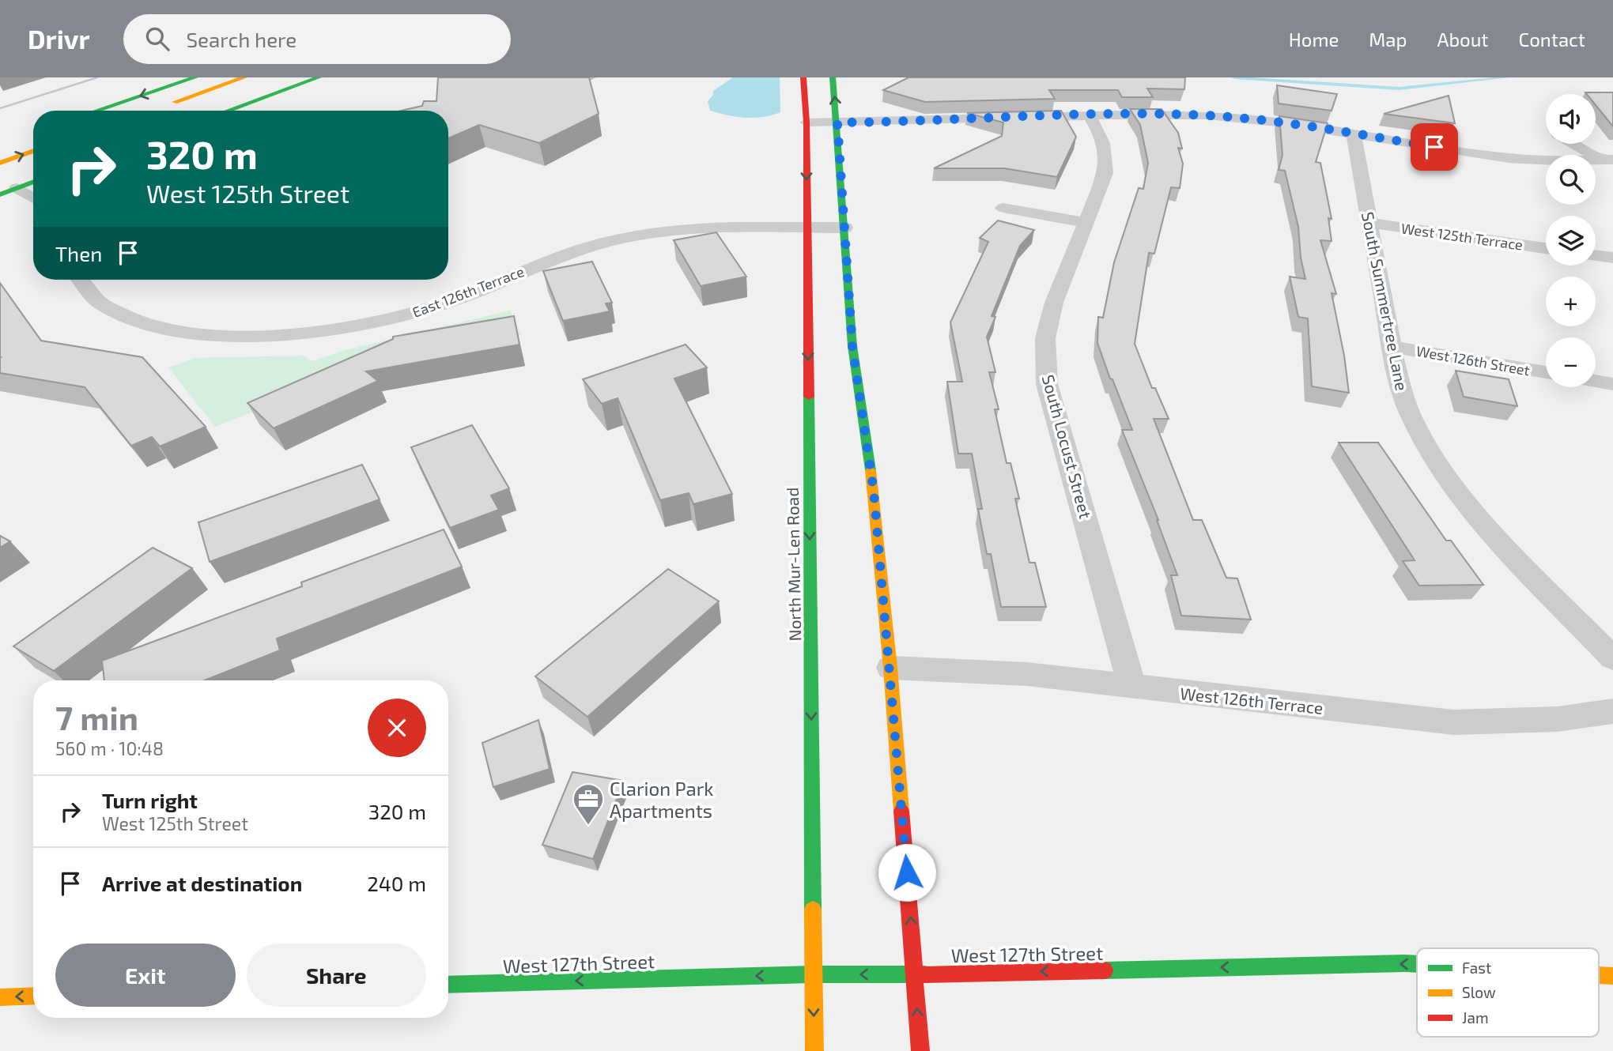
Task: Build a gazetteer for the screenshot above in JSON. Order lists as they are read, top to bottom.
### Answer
{
  "streets": {
    "main road": ["North Mur-Len Road", "West 127th Street"],
    "street": [
      "West 125th Terrace",
      "East 126th Terrace",
      "South Summertree Lane",
      "West 126th Street",
      "South Locust Street",
      "West 126th Terrace"
    ]
  },
  "crossings": [
    ["West 125th Terrace", "South Summertree Lane"],
    ["East 126th Terrace", "North Mur-Len Road"],
    ["South Summertree Lane", "West 126th Street"],
    ["South Locust Street", "West 126th Terrace"],
    ["North Mur-Len Road", "West 127th Street"]
  ],
  "one_way": ["West 127th Street"],
  "places": {
    "office": ["Clarion Park Apartments"]
  },
  "legend": ["Fast", "Slow", "Jam"],
  "page": {
    "header": "Drivr",
    "search": "Search here",
    "nav": [
      "Home",
      "Map",
      "About",
      "Contact"
    ],
    "map_buttons": ["+", "−"],
    "turn": ["320 m", "West 125th Street"],
    "then": "Then",
    "heading": ["7 min", "560 m · 10:48"],
    "list": [
      {
        "name": "Turn right",
        "note": "West 125th Street",
        "value": "320 m"
      },
      {
        "name": "Arrive at destination",
        "value": "240 m"
      }
    ],
    "buttons": ["Exit", "Share"]
  }
}
